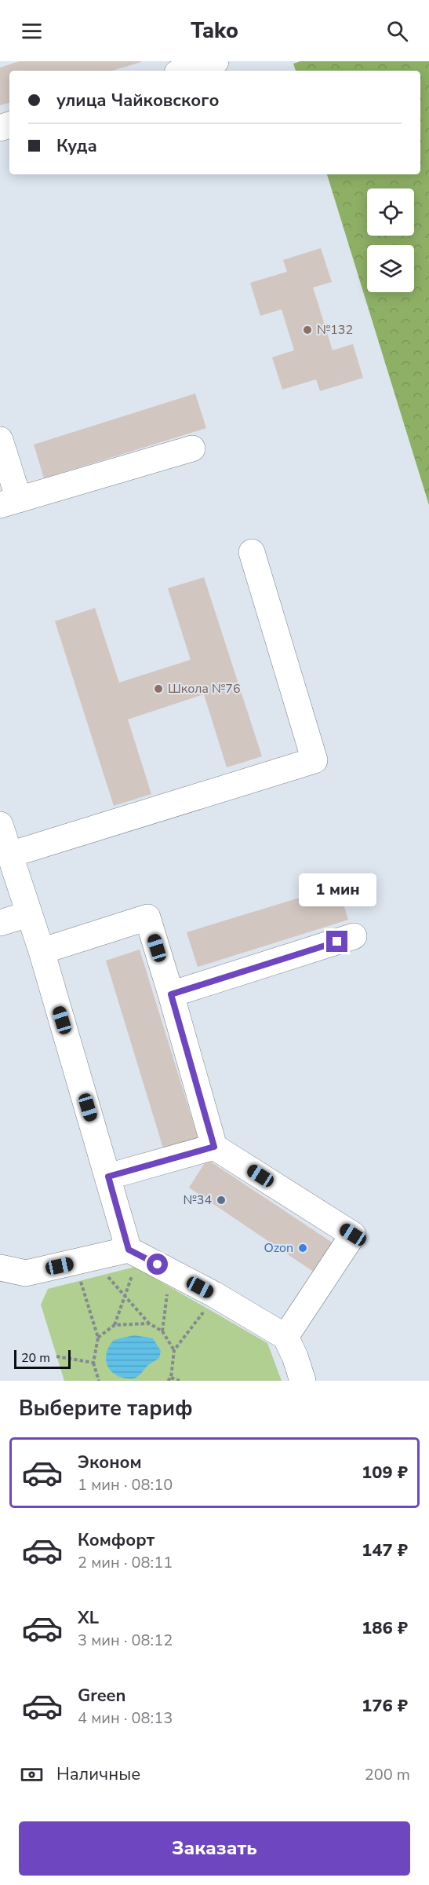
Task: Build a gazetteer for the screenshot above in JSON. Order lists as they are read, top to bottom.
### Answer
{
  "places": [
    "№132",
    "Школа №76",
    "№34",
    "Ozon"
  ],
  "scale_bar": "20 m",
  "page": {
    "header": "Tako",
    "banner": ["улица Чайковского", "Куда"],
    "bubble": "1 мин",
    "scale": "20 m",
    "heading": "Выберите тариф",
    "list": [
      {
        "name": "Эконом",
        "note": "1 мин · 08:10",
        "value": "109 ₽"
      },
      {
        "name": "Комфорт",
        "note": "2 мин · 08:11",
        "value": "147 ₽"
      },
      {
        "name": "XL",
        "note": "3 мин · 08:12",
        "value": "186 ₽"
      },
      {
        "name": "Green",
        "note": "4 мин · 08:13",
        "value": "176 ₽"
      }
    ],
    "pay": ["Наличные", "200 m"],
    "buttons": "Заказать"
  }
}
